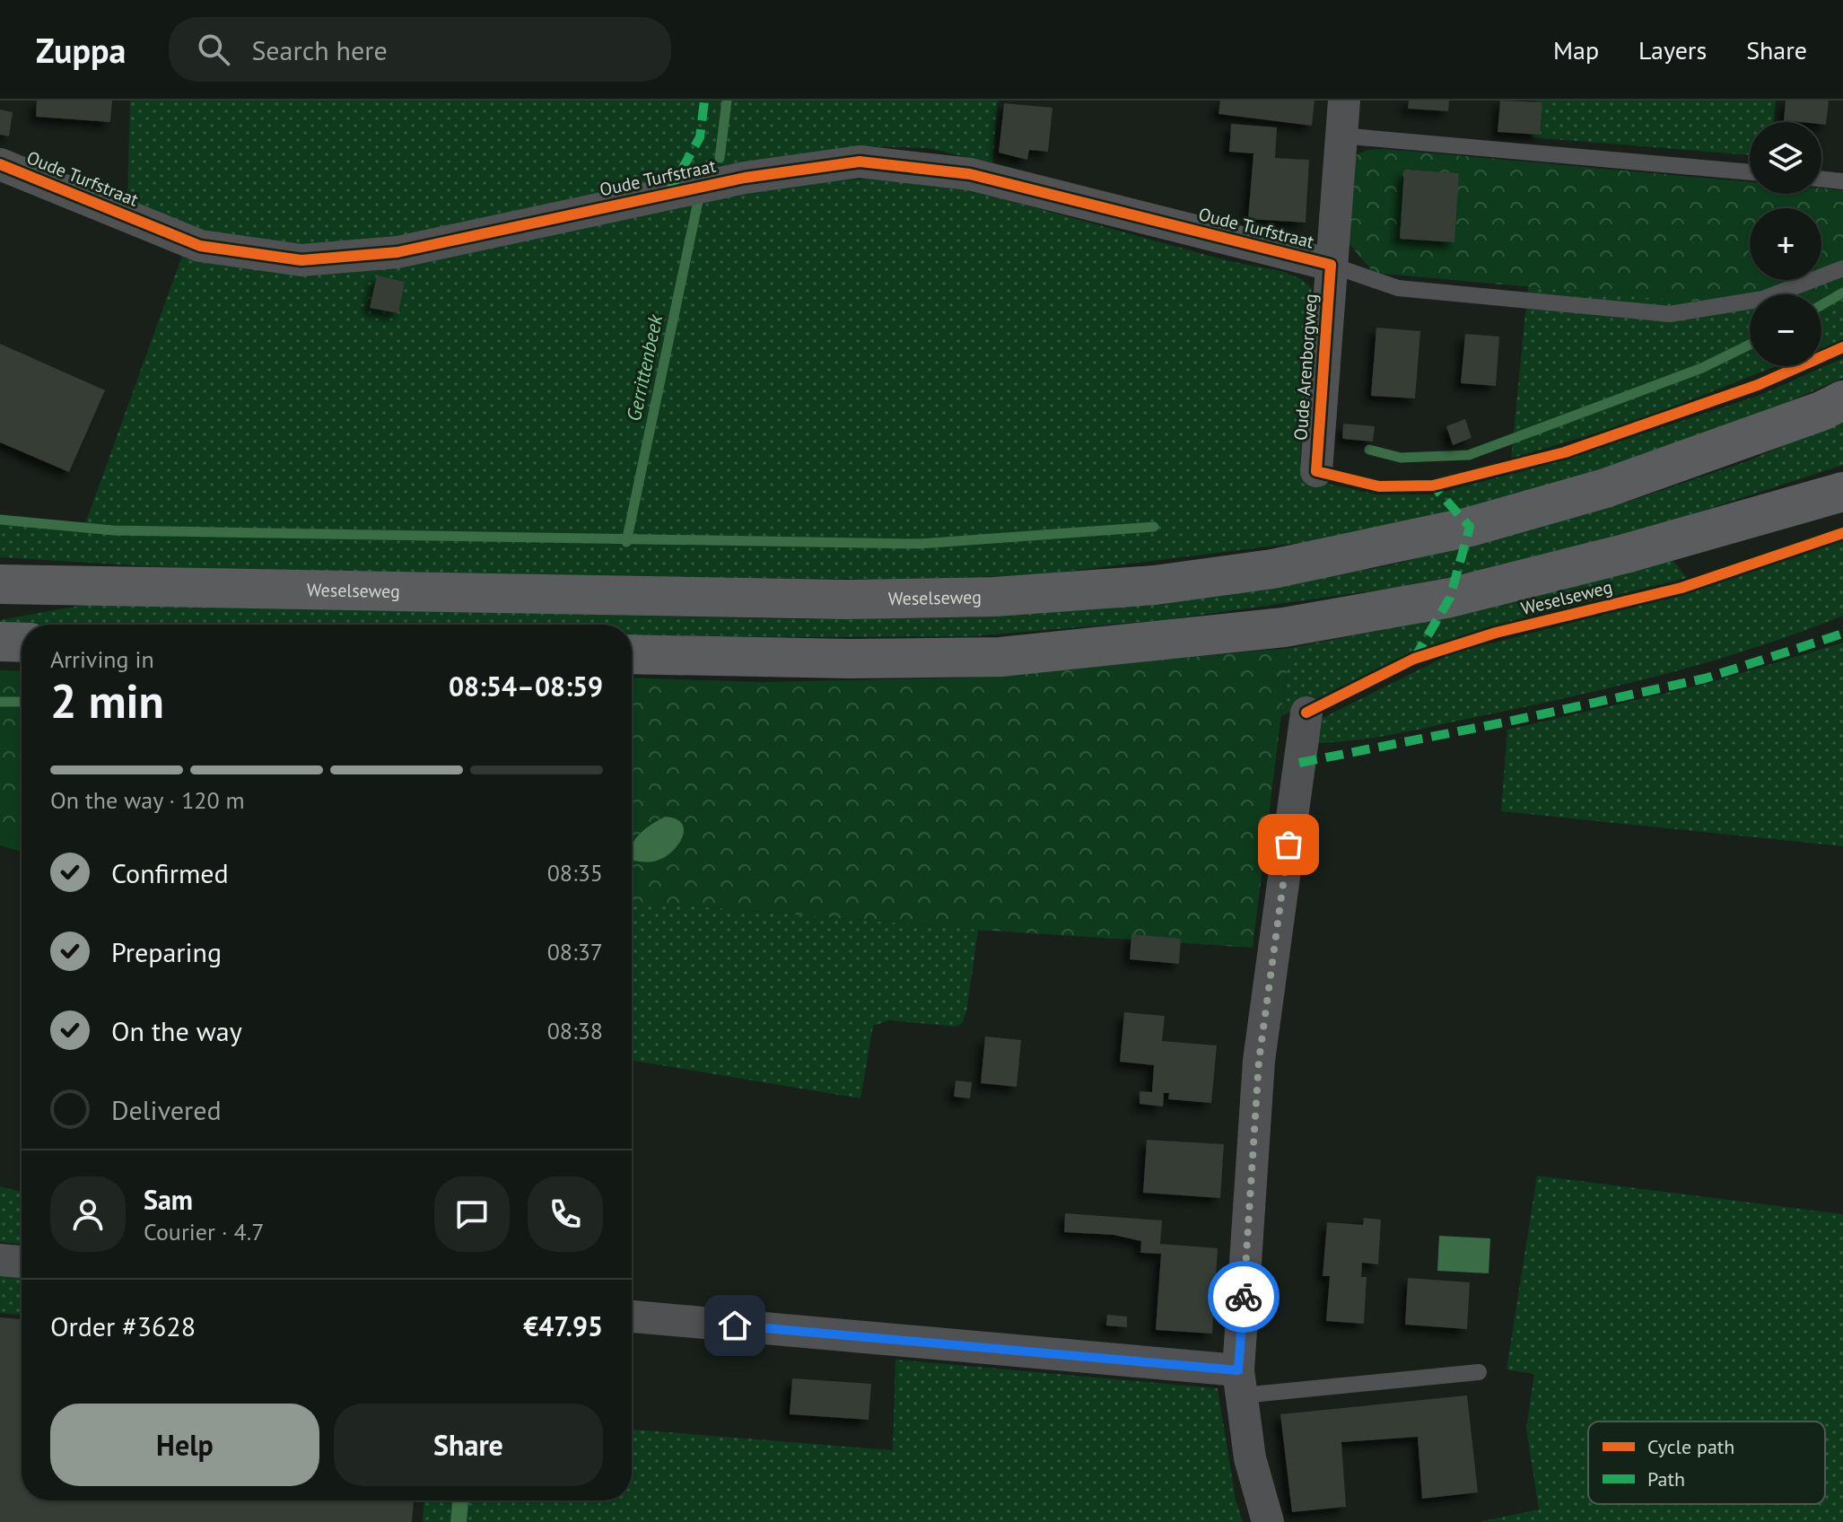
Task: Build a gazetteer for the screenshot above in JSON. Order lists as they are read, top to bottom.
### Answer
{
  "streets": {
    "main road": ["Weselseweg"],
    "street": ["Oude Turfstraat", "Oude Arenborgweg"]
  },
  "crossings": [
    ["Oude Turfstraat", "Oude Arenborgweg"]
  ],
  "water": ["Gerrittenbeek"],
  "legend": ["Cycle path", "Path"],
  "page": {
    "header": "Zuppa",
    "search": "Search here",
    "nav": ["Map", "Layers", "Share"],
    "map_buttons": ["+", "−"],
    "heading": ["2 min", "Arriving in", "08:54–08:59"],
    "panel": [
      "Sam",
      "Courier · 4.7",
      "Order #3628",
      "€47.95"
    ],
    "bar": "On the way · 120 m",
    "list": [
      ["Confirmed", "08:35"],
      ["Preparing", "08:37"],
      ["On the way", "08:38"],
      "Delivered"
    ],
    "buttons": ["Help", "Share"]
  }
}
